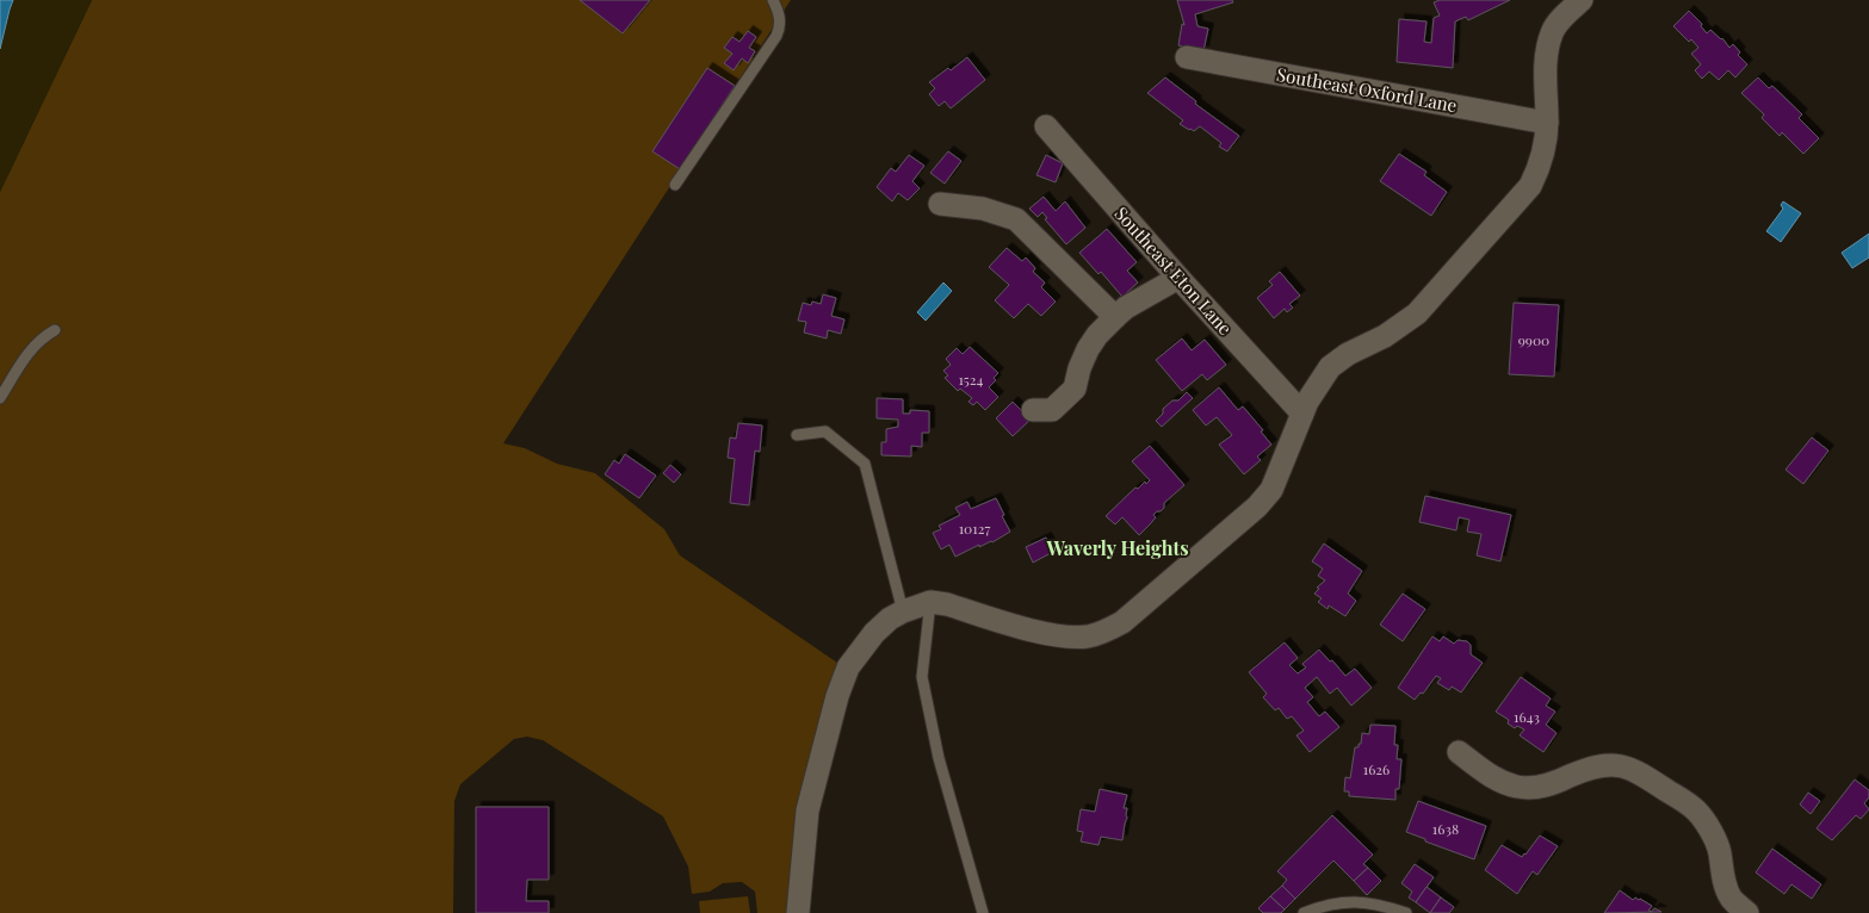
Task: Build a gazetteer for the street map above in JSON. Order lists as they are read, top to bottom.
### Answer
{
  "streets": {
    "street": ["Southeast Oxford Lane", "Southeast Eton Lane"]
  },
  "districts": ["Waverly Heights"],
  "house_numbers": [
    "9900",
    "1524",
    "10127",
    "1643",
    "1626",
    "1638"
  ]
}
